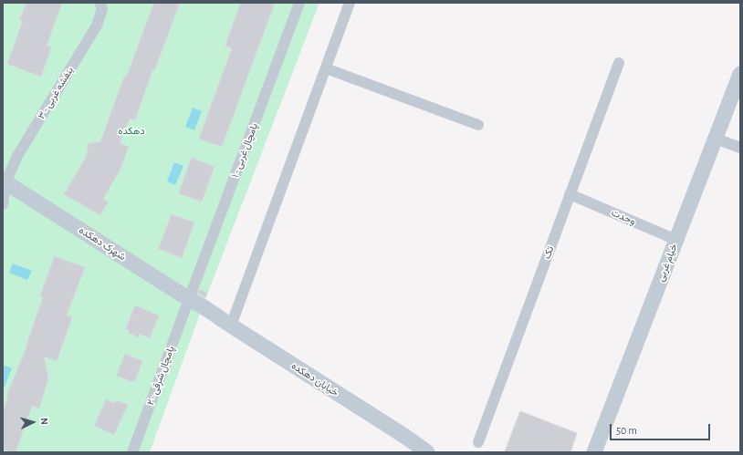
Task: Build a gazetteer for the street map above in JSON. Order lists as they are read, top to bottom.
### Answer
{
  "streets": {
    "street": [
      "بنفشه غربی - ۳",
      "پامچال غربی - ۱",
      "وحدت",
      "شهرک دهکده",
      "تک",
      "خیام غربی",
      "پامچال شرقی - ۲",
      "خیابان دهکده"
    ]
  },
  "crossings": [
    ["بنفشه غربی - ۳", "شهرک دهکده"],
    ["پامچال غربی - ۱", "شهرک دهکده"],
    ["پامچال غربی - ۱", "پامچال شرقی - ۲"],
    ["وحدت", "تک"],
    ["وحدت", "خیام غربی"],
    ["شهرک دهکده", "پامچال شرقی - ۲"],
    ["شهرک دهکده", "خیابان دهکده"]
  ],
  "parks": ["دهکده"],
  "scale_bar": "50 m",
  "north": "right"
}
